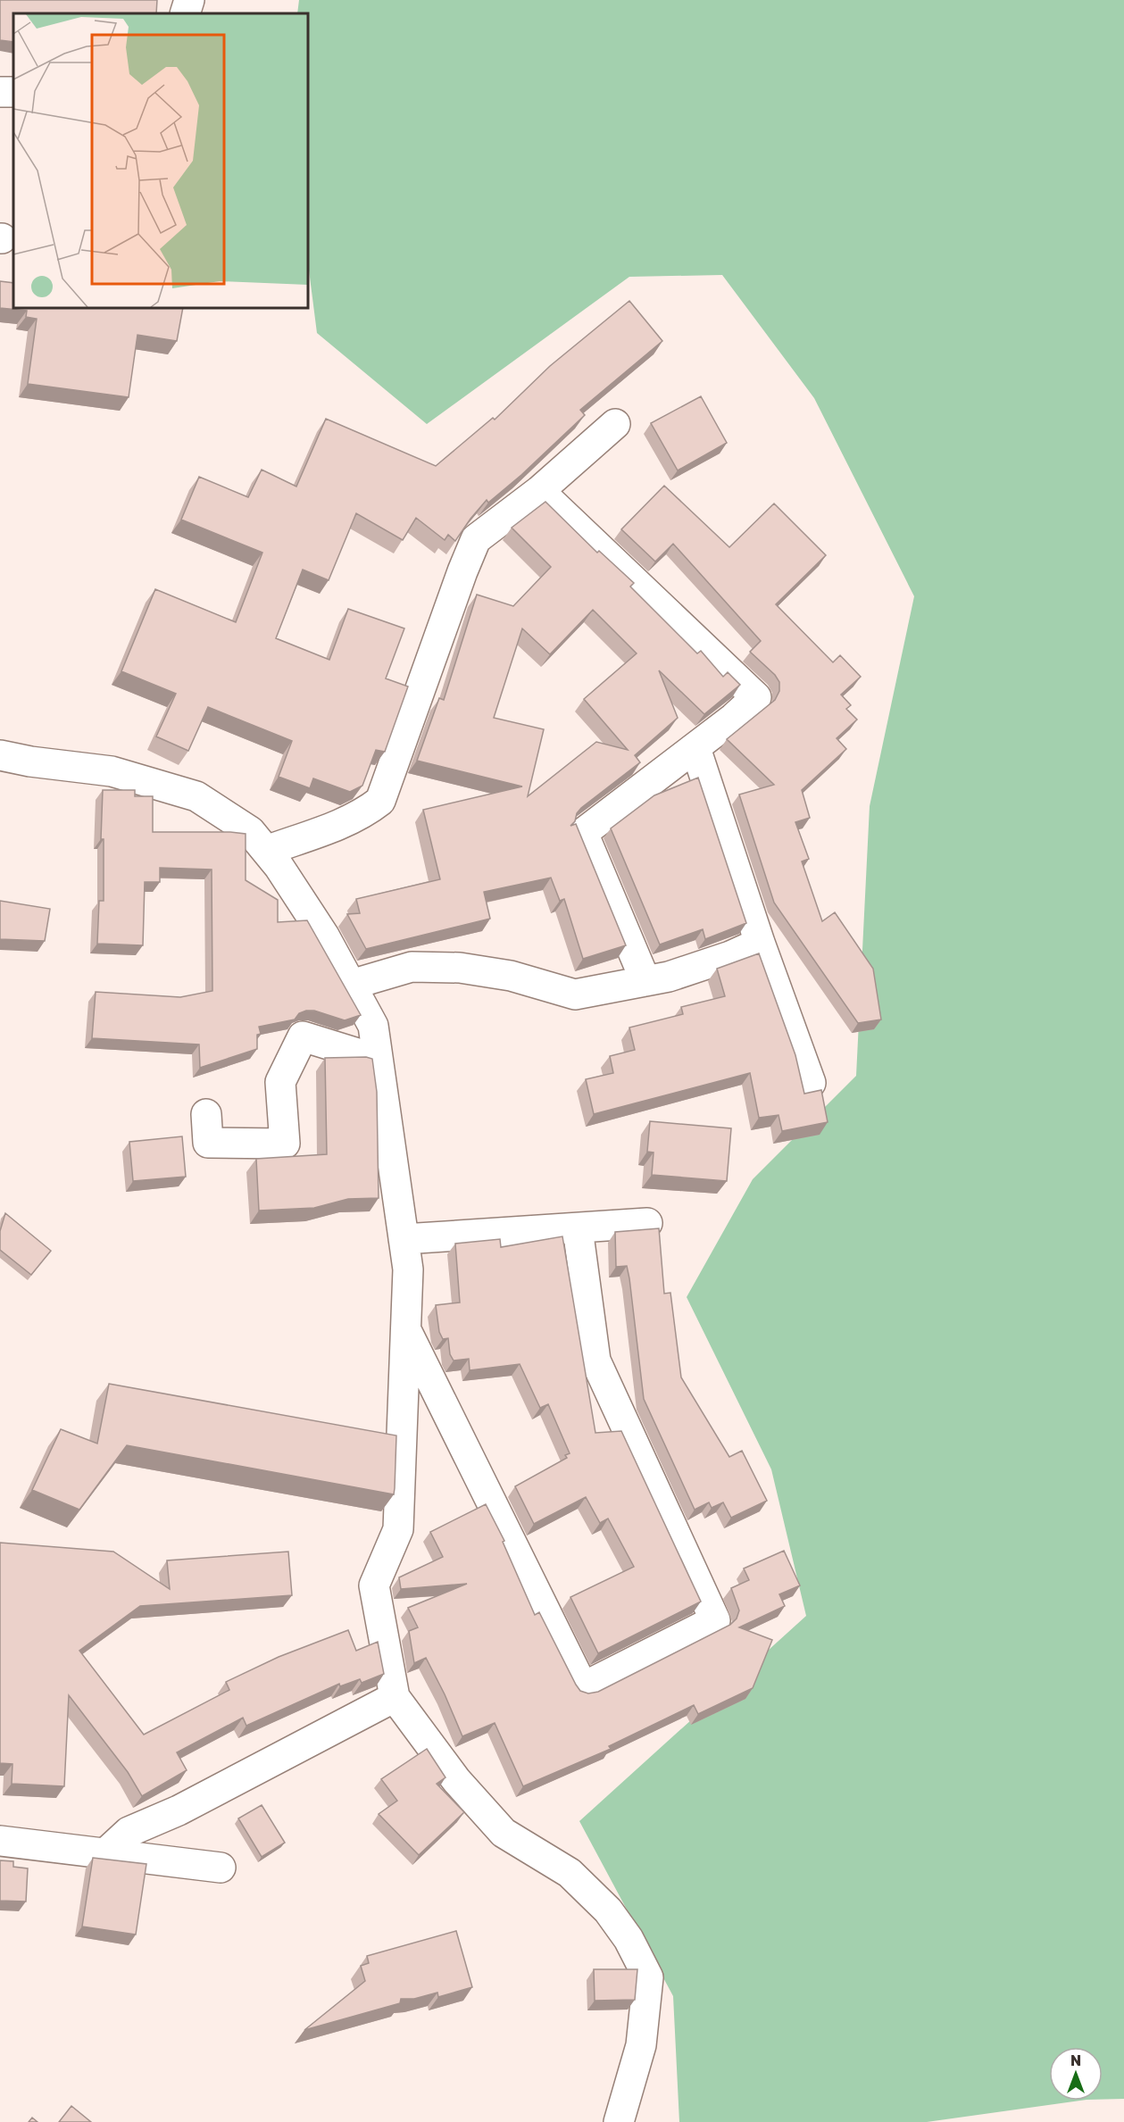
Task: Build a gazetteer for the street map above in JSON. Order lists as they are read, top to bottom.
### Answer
{
  "north": "top"
}
